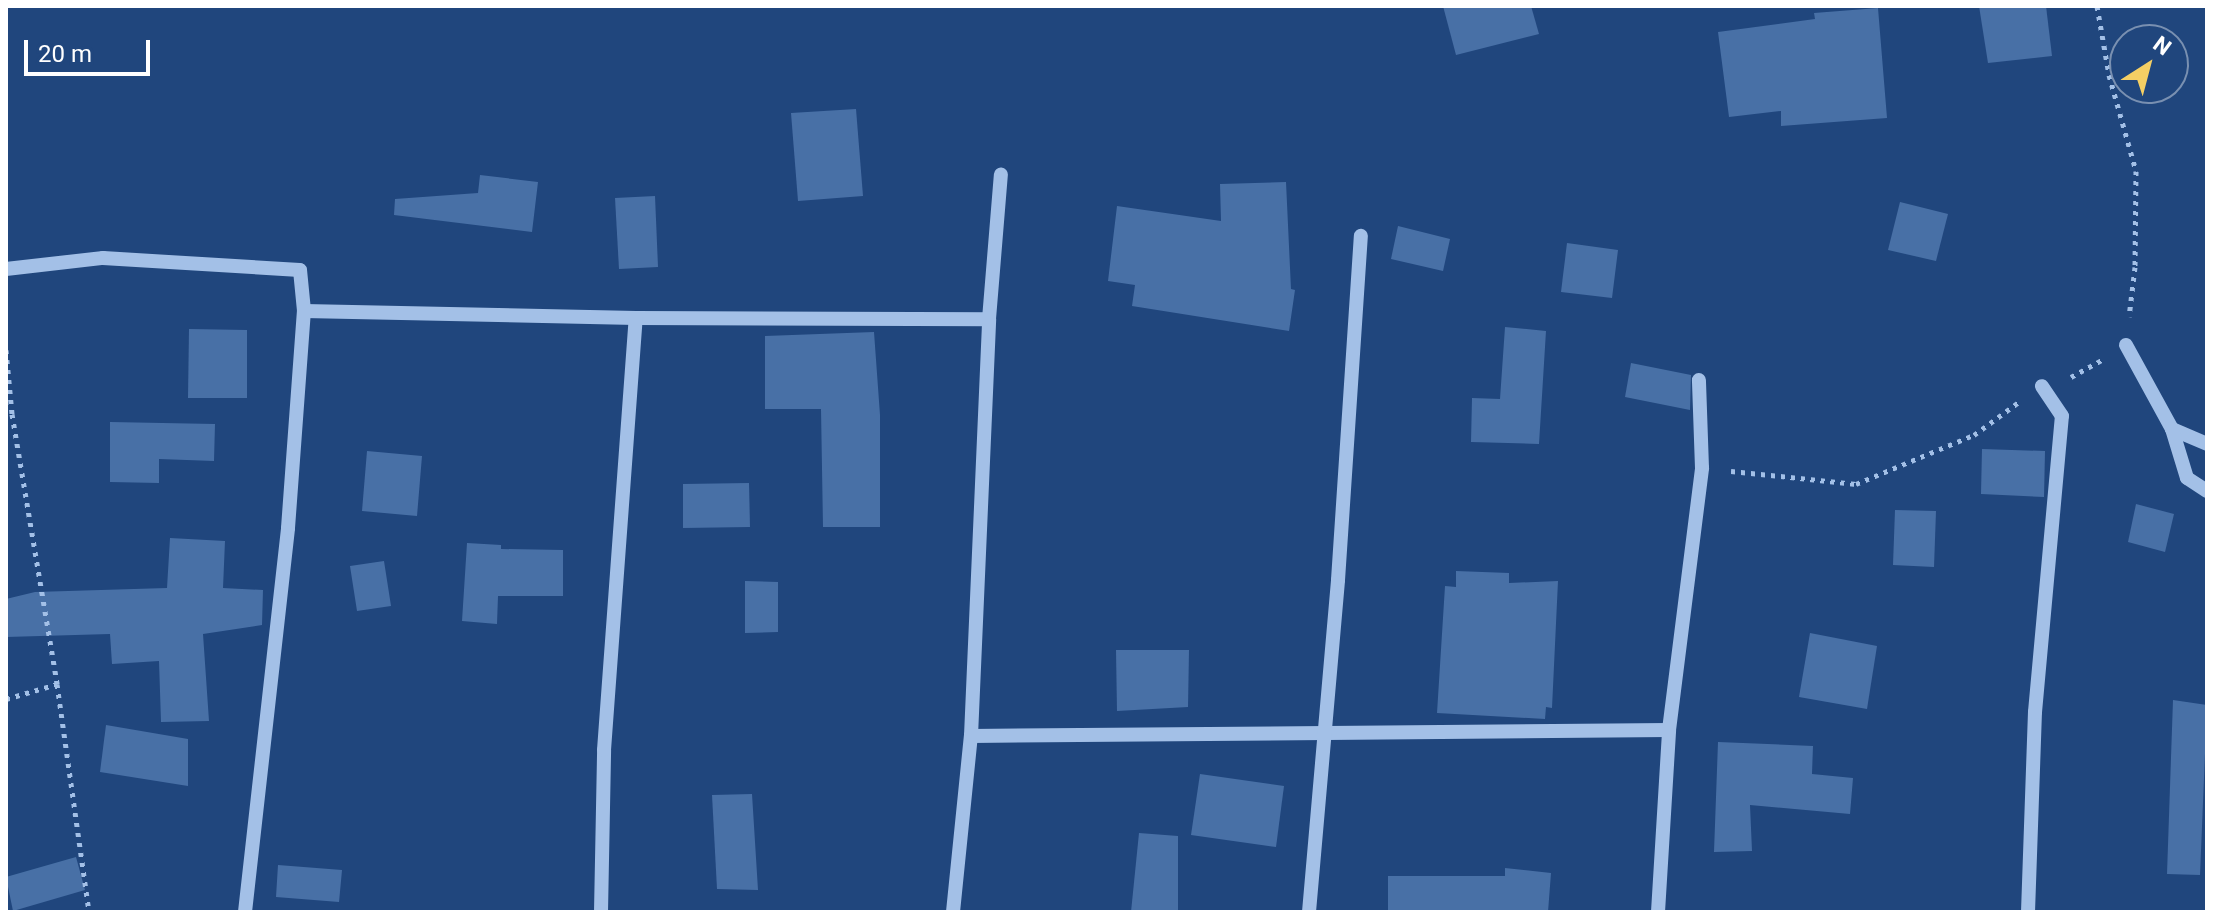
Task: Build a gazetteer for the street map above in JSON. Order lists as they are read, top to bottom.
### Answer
{
  "scale_bar": "20 m",
  "north": "top right"
}
